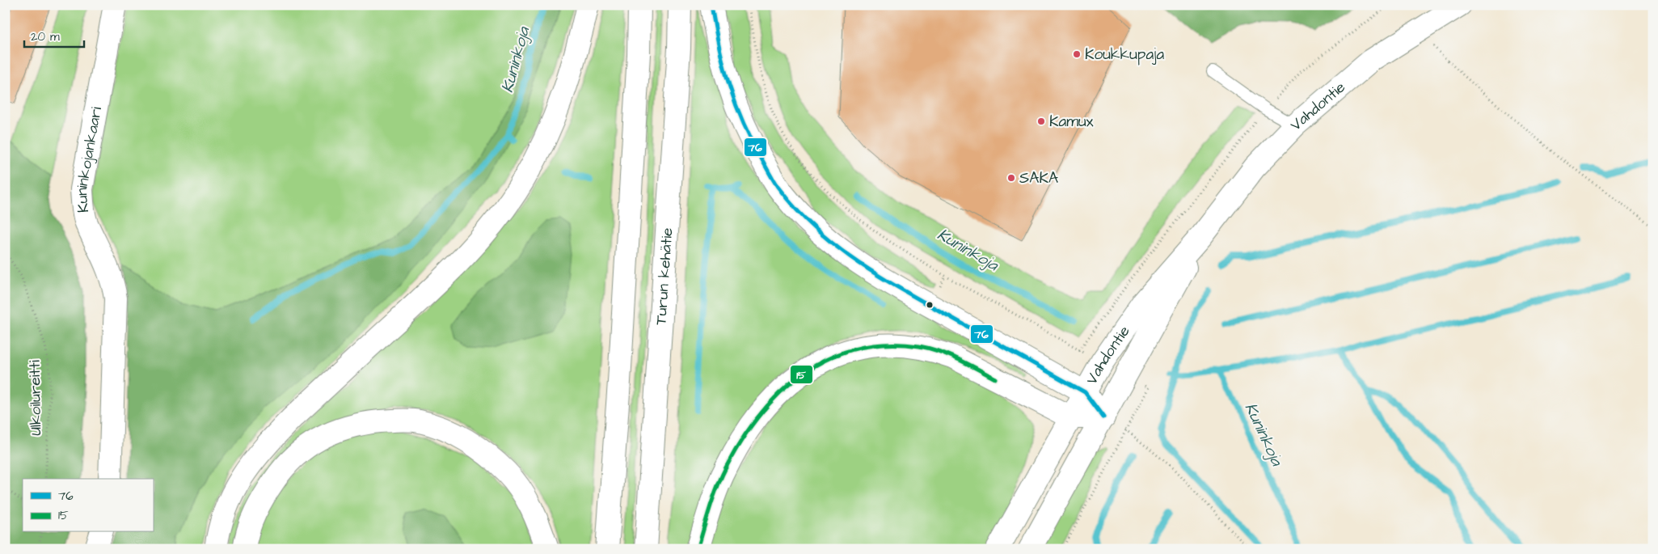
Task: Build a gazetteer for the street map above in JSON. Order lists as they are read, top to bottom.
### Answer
{
  "streets": {
    "main road": ["Vahdontie", "Kuninkojankaari", "Turun kehätie"],
    "path": ["Ulkoilureitti"]
  },
  "water": ["Kuninkoja"],
  "places": ["Koukkupaja", "Kamux", "SAKA"],
  "lines": ["transit line 76", "transit line 15"],
  "legend": ["76", "15"],
  "scale_bar": "20 m"
}
